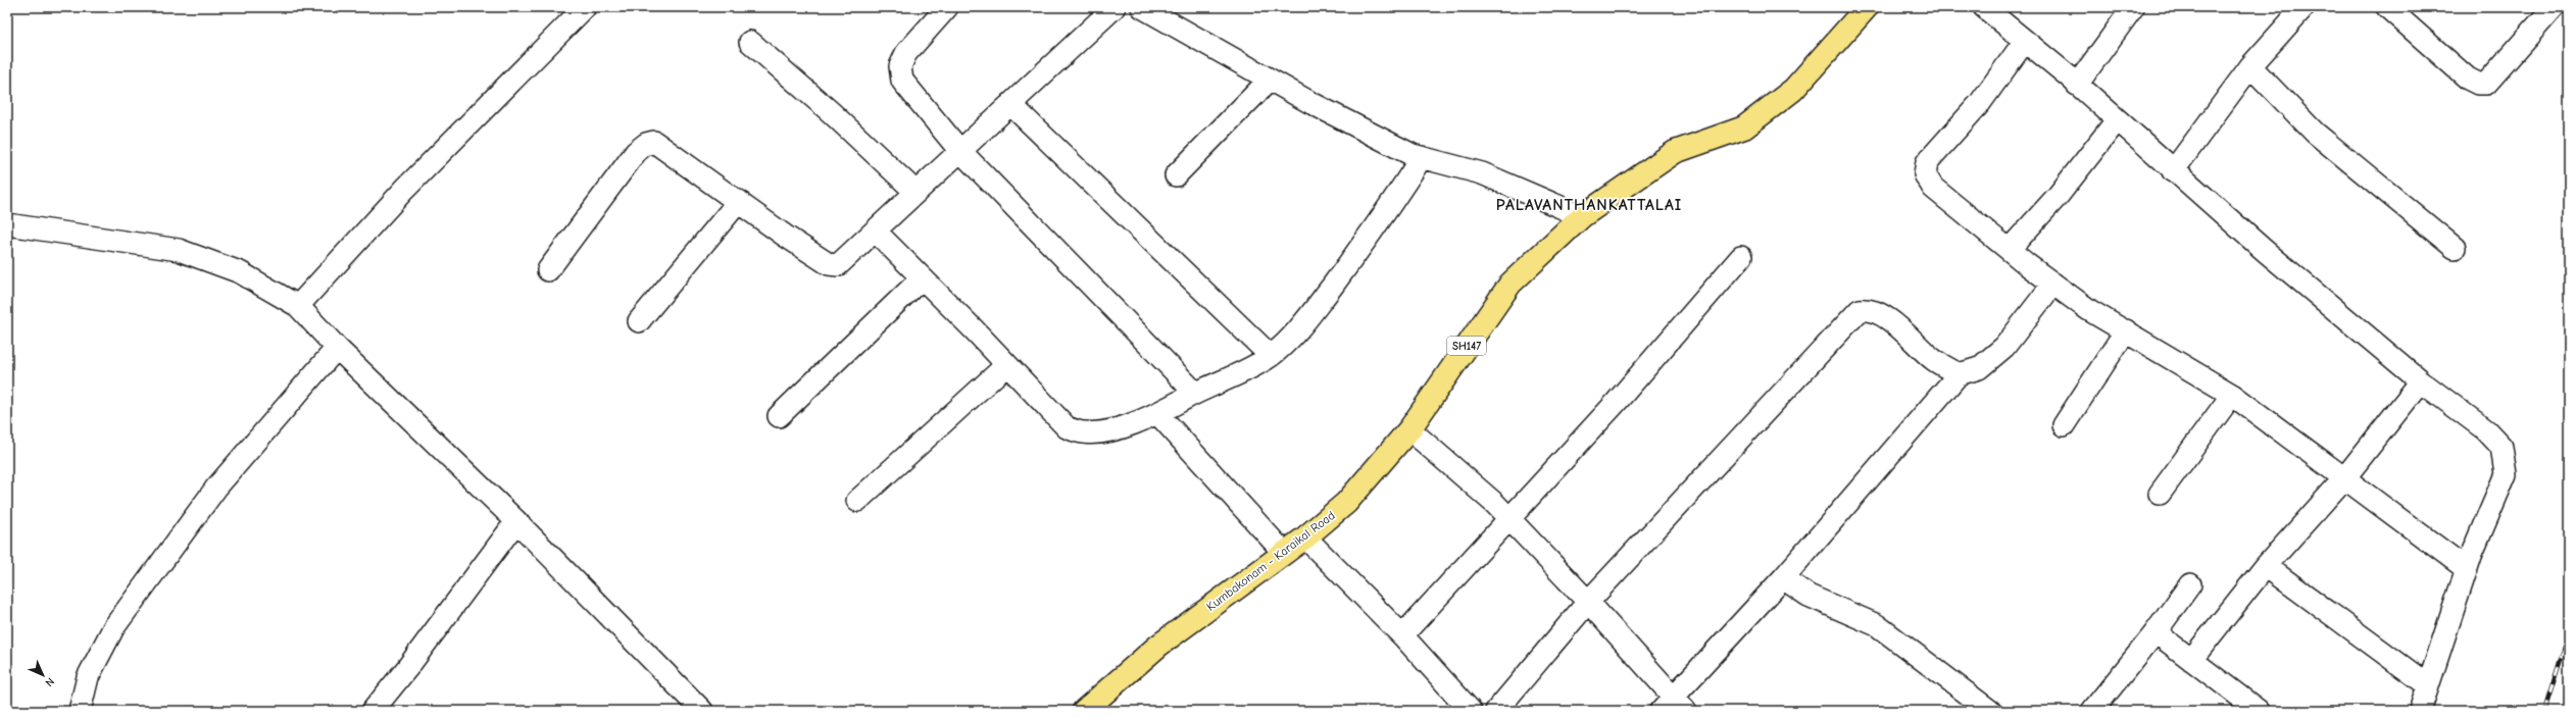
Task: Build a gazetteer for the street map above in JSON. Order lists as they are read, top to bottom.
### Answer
{
  "streets": {
    "main road": ["SH147", "Kumbakonam - Karaikal Road"]
  },
  "districts": ["PALAVANTHANKATTALAI"],
  "north": "bottom right"
}
